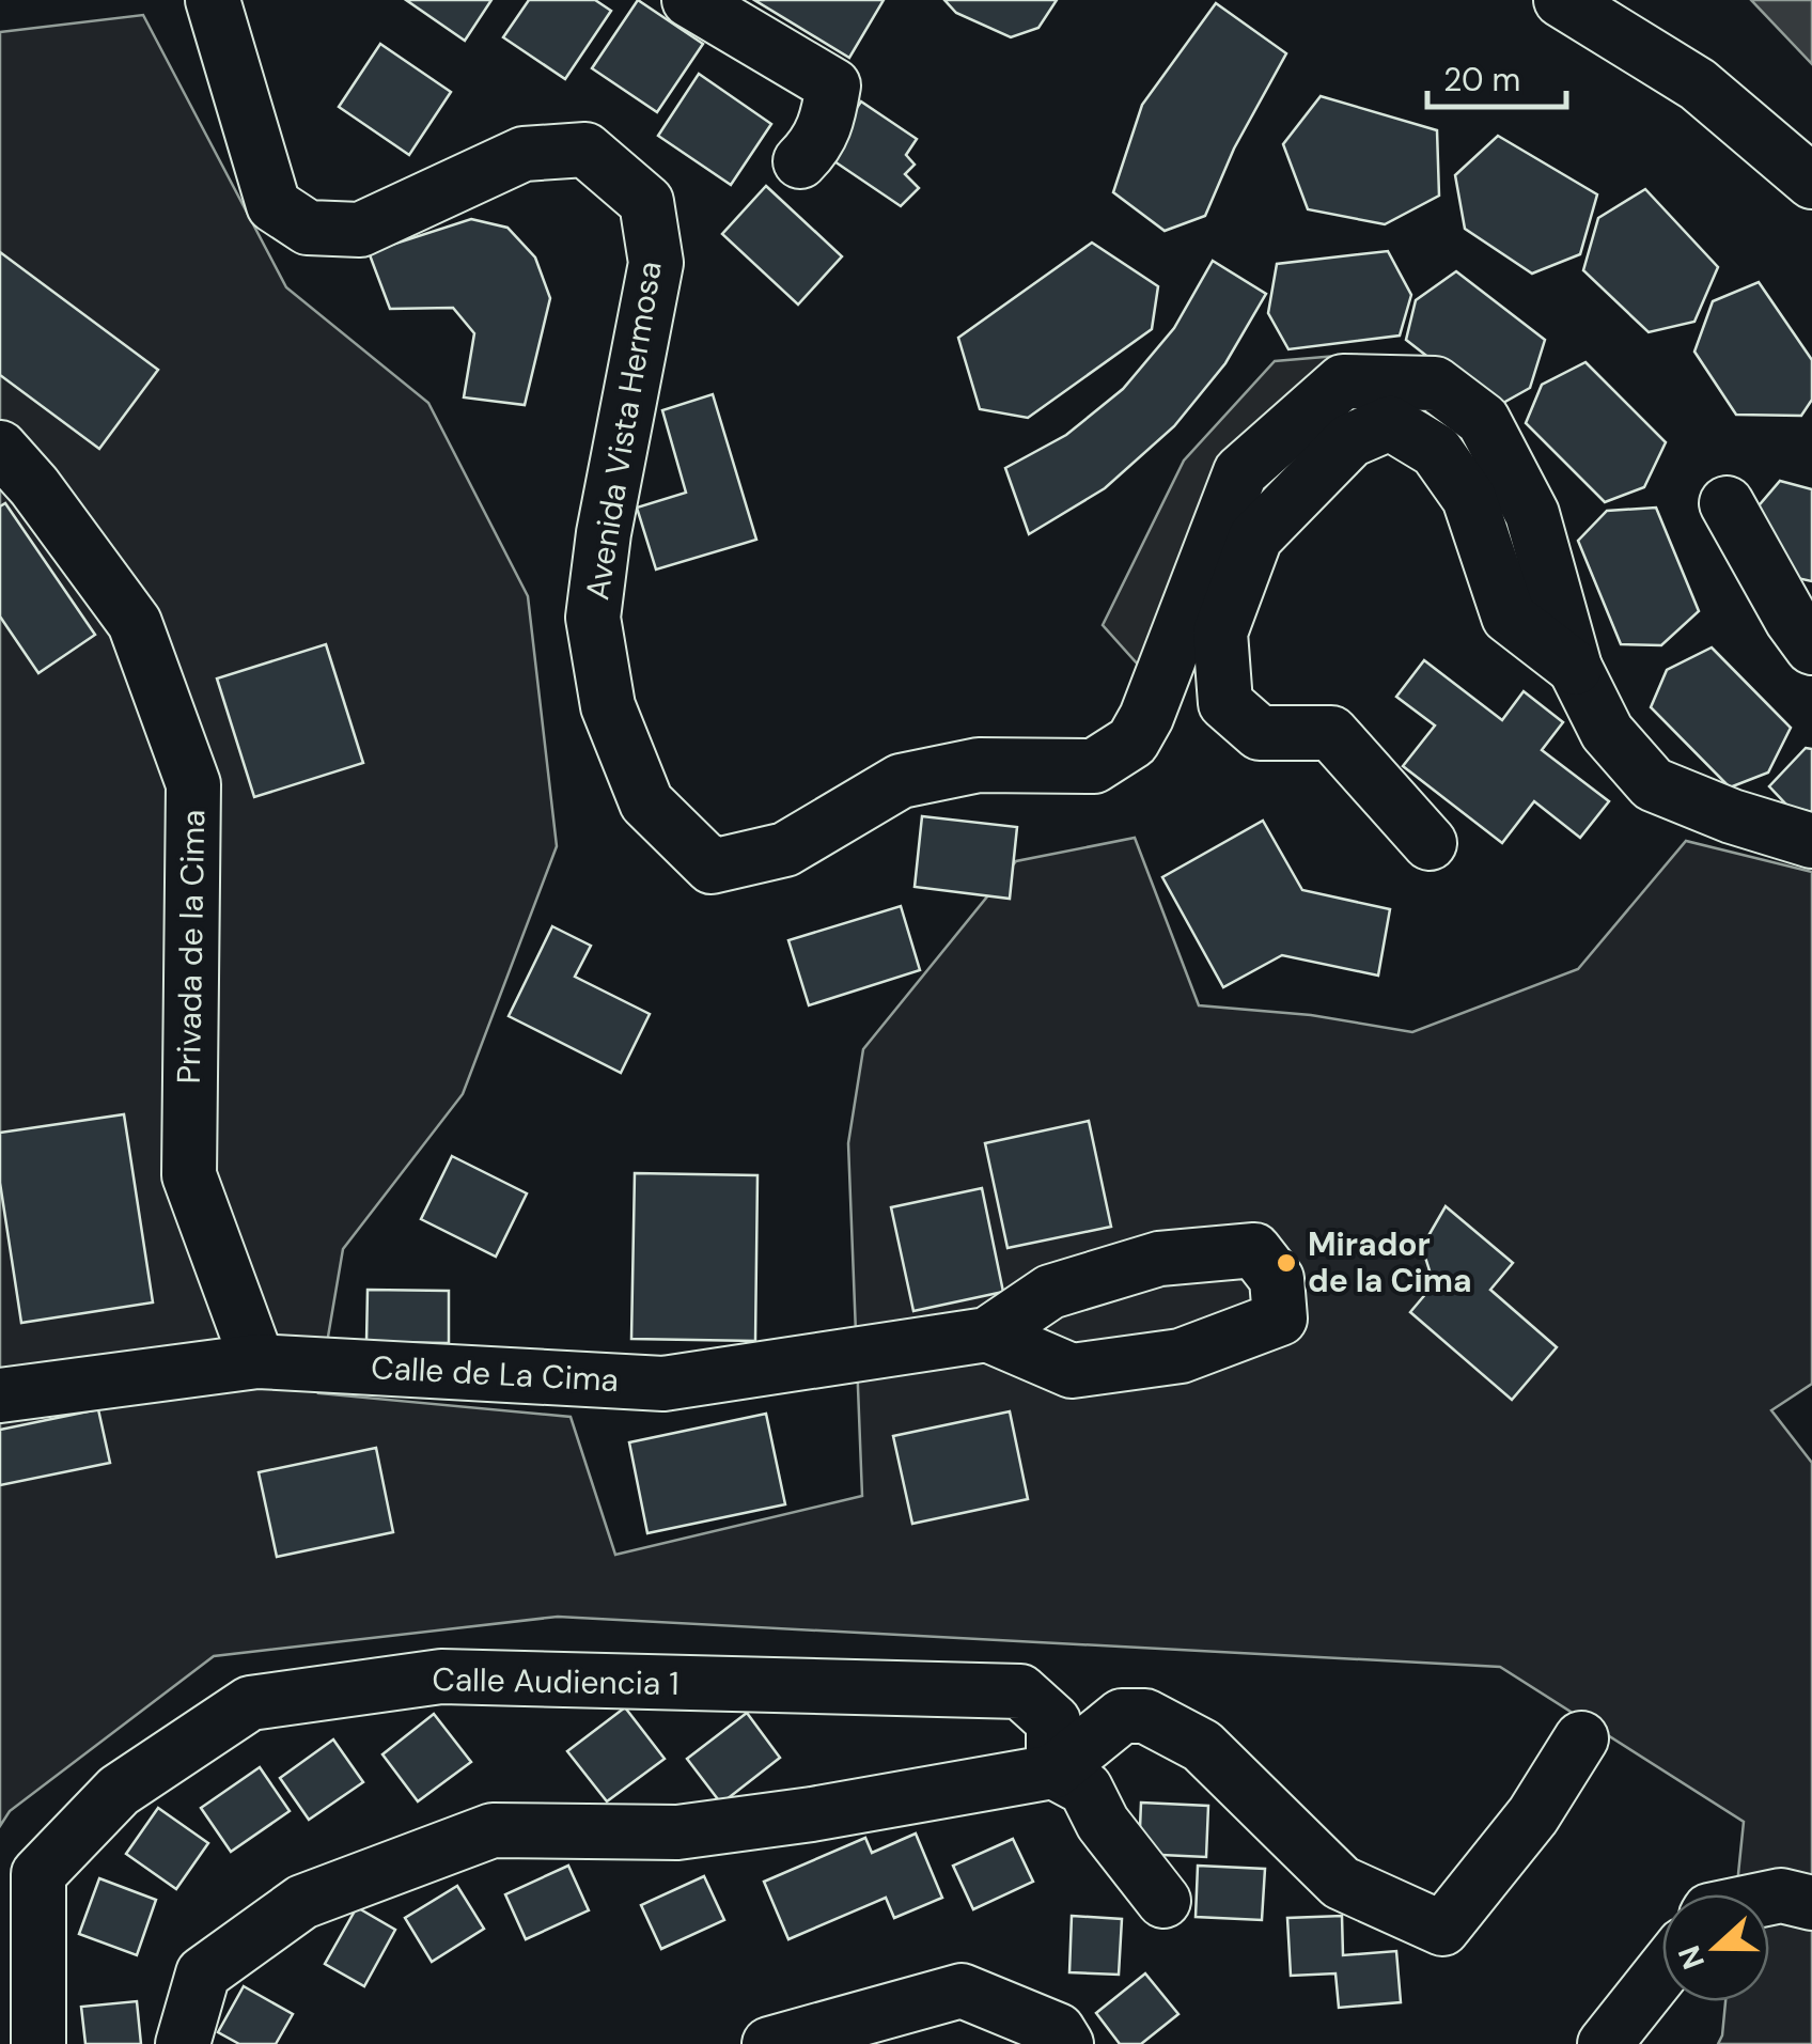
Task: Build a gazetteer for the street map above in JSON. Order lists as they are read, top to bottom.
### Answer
{
  "streets": {
    "street": [
      "Avenida Vista Hermosa",
      "Privada de la Cima",
      "Calle de La Cima",
      "Calle Audiencia 1"
    ]
  },
  "crossings": [
    ["Privada de la Cima", "Calle de La Cima"]
  ],
  "places": ["Mirador de la Cima"],
  "scale_bar": "20 m",
  "north": "left"
}
